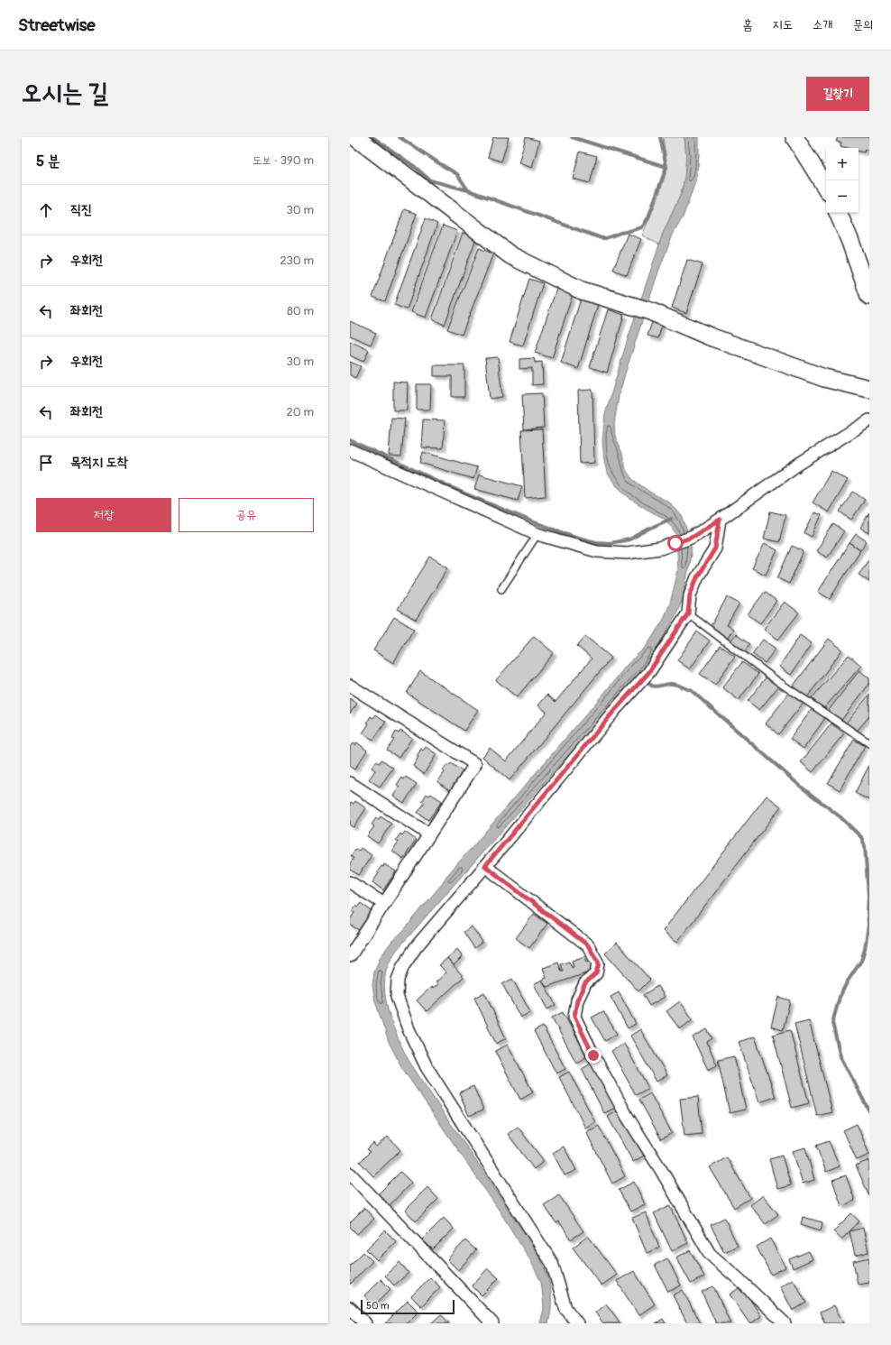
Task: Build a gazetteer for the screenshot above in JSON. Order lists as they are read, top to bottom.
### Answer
{
  "scale_bar": "50 m",
  "page": {
    "header": "Streetwise",
    "nav": [
      "홈",
      "지도",
      "소개",
      "문의"
    ],
    "buttons": [
      "길찾기",
      ["저장", "공유"]
    ],
    "title": "오시는 길",
    "heading": ["5 분", "도보 · 390 m"],
    "map_buttons": ["+", "−"],
    "list": [
      ["직진", "30 m"],
      ["우회전", "230 m"],
      ["좌회전", "80 m"],
      ["우회전", "30 m"],
      ["좌회전", "20 m"],
      "목적지 도착"
    ],
    "scale": "50 m"
  }
}
